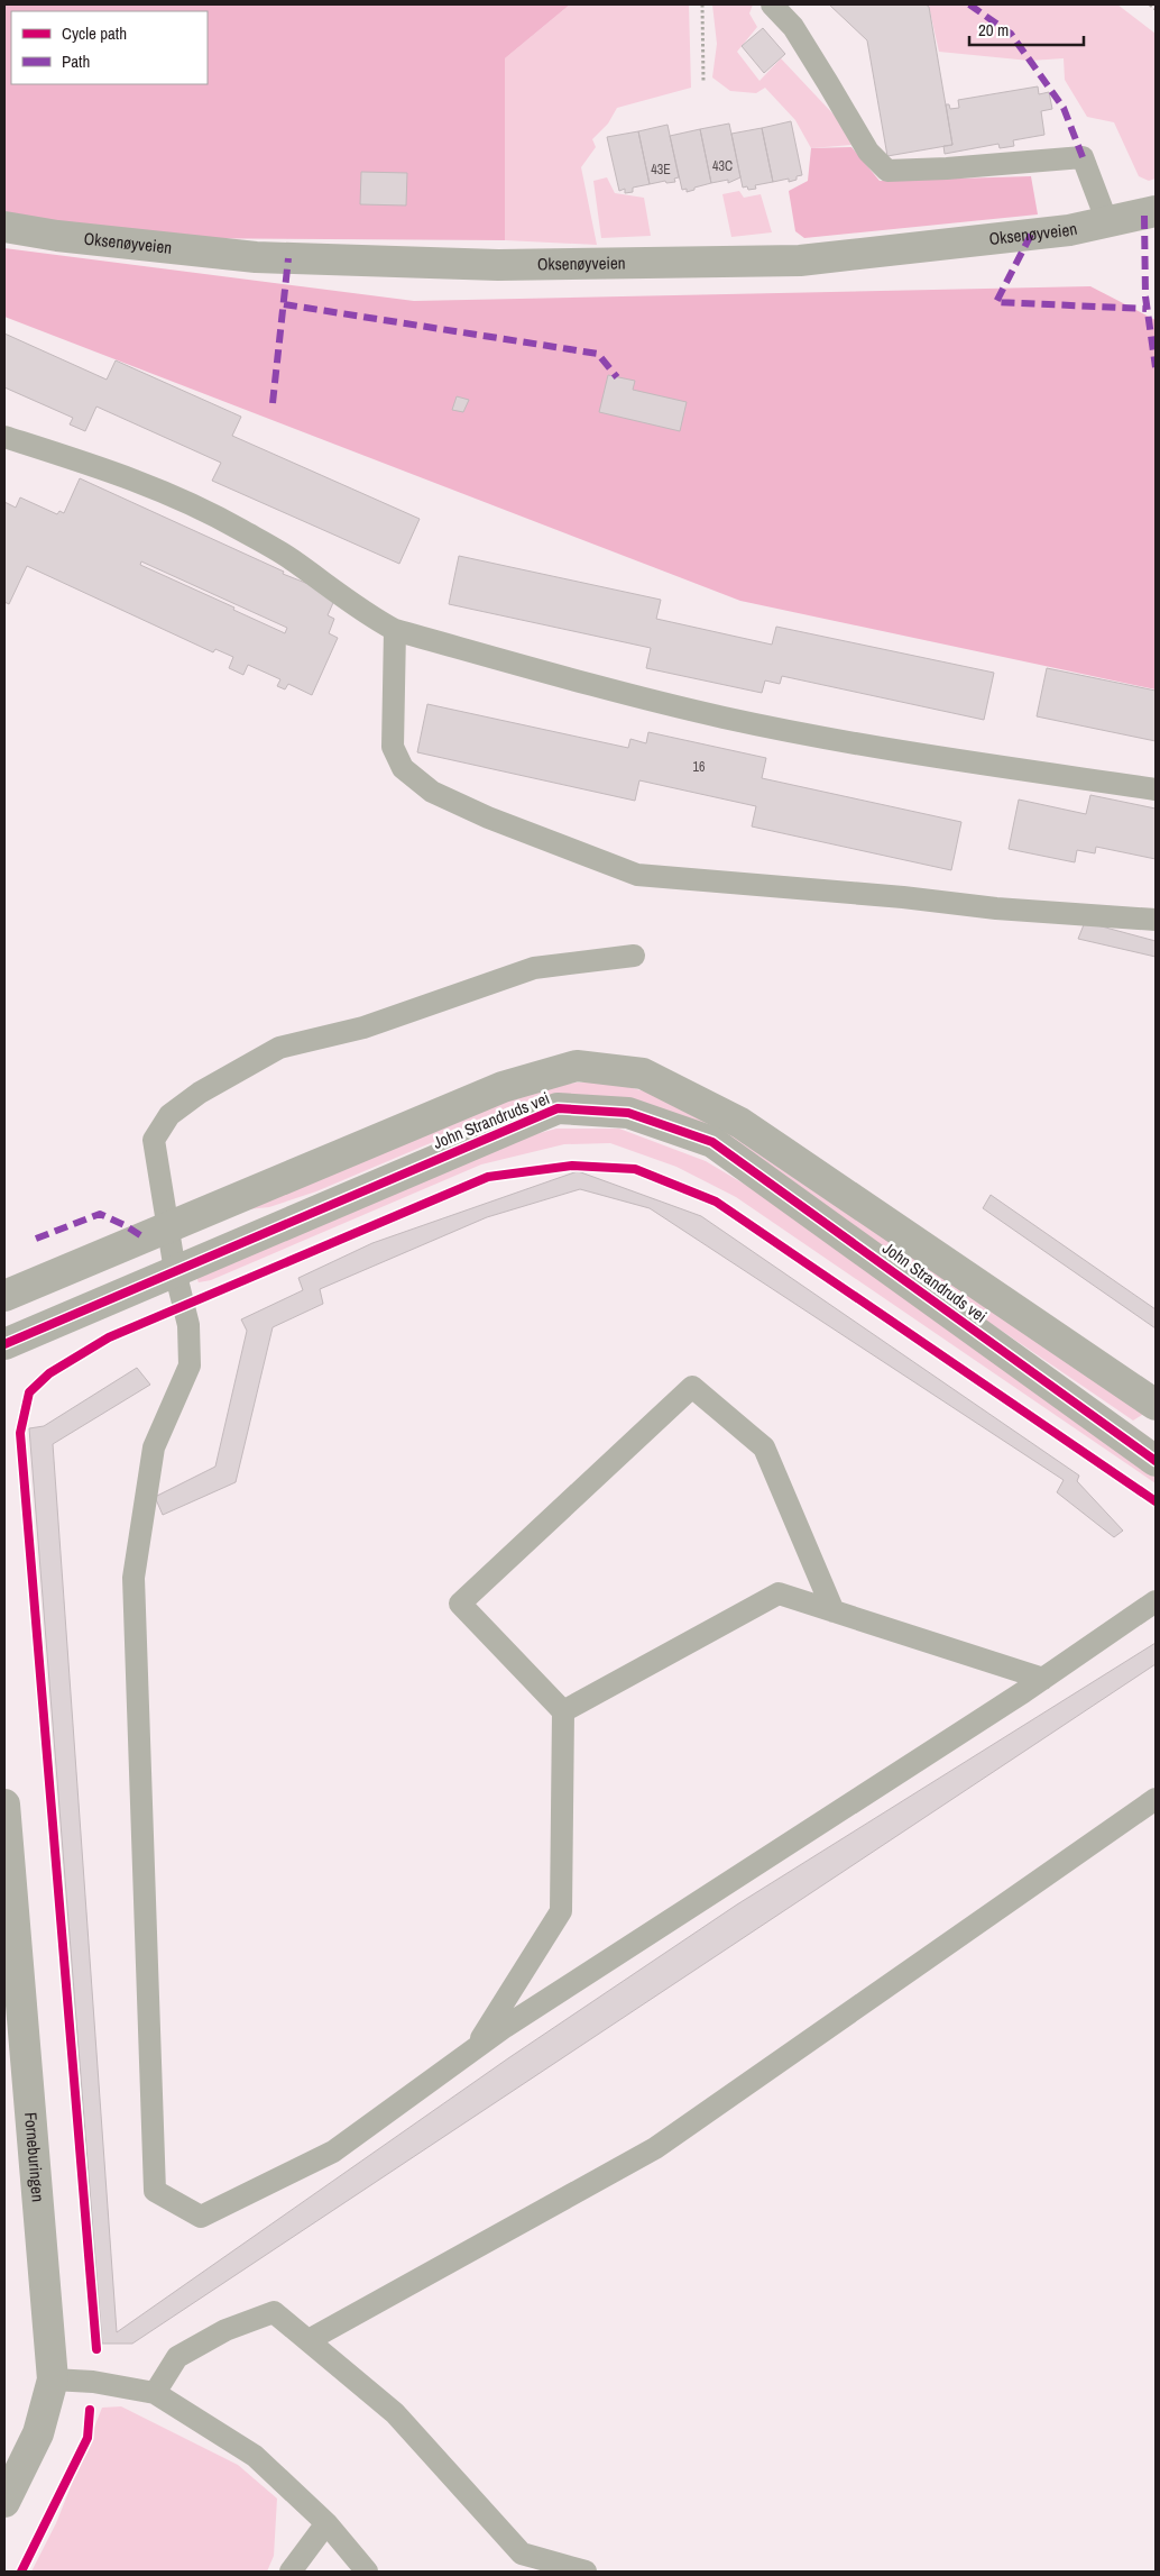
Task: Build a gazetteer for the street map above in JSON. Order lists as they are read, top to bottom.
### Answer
{
  "streets": {
    "street": ["Oksenøyveien", "John Strandruds vei", "Forneburingen"]
  },
  "house_numbers": ["43C", "43E", "16"],
  "legend": ["Cycle path", "Path"],
  "scale_bar": "20 m"
}
